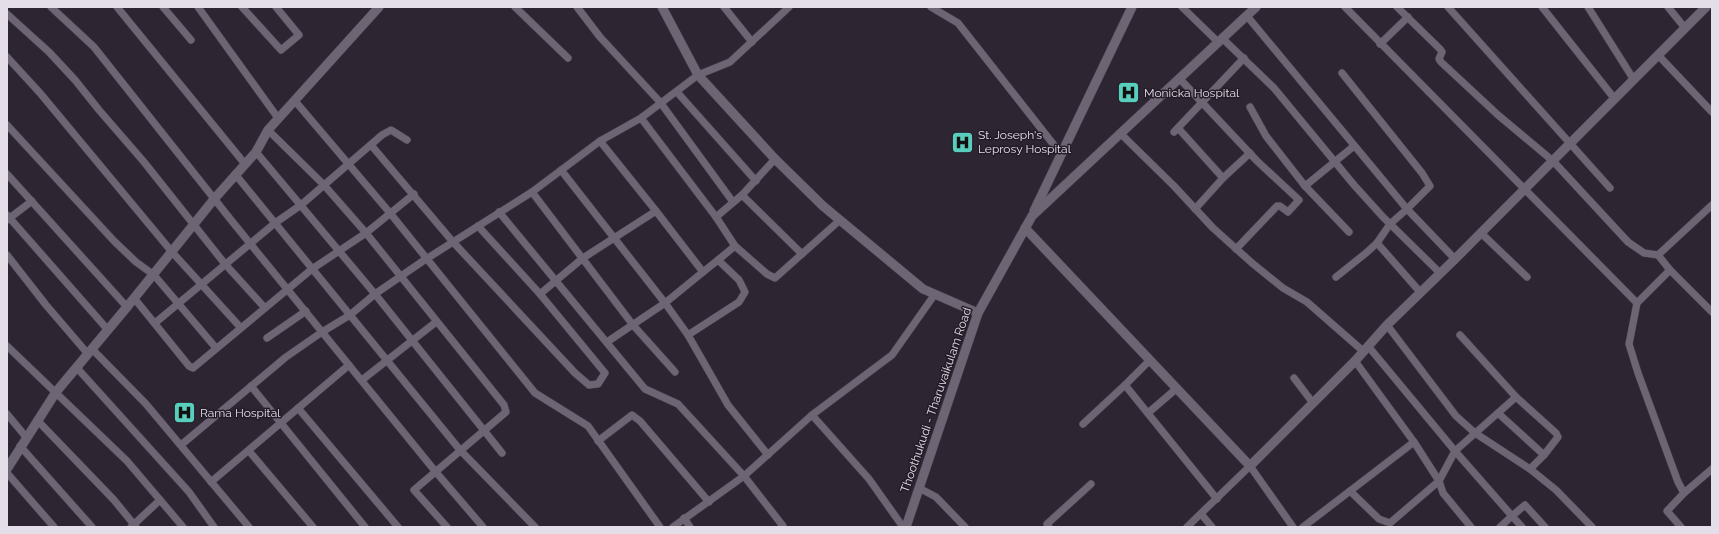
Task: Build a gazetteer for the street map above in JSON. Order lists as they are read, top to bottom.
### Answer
{
  "streets": {
    "street": ["Thoothukudi - Tharuvaikulam Road"]
  },
  "places": {
    "hospital": ["Monicka Hospital", "St. Joseph's Leprosy Hospital", "Rama Hospital"]
  }
}
